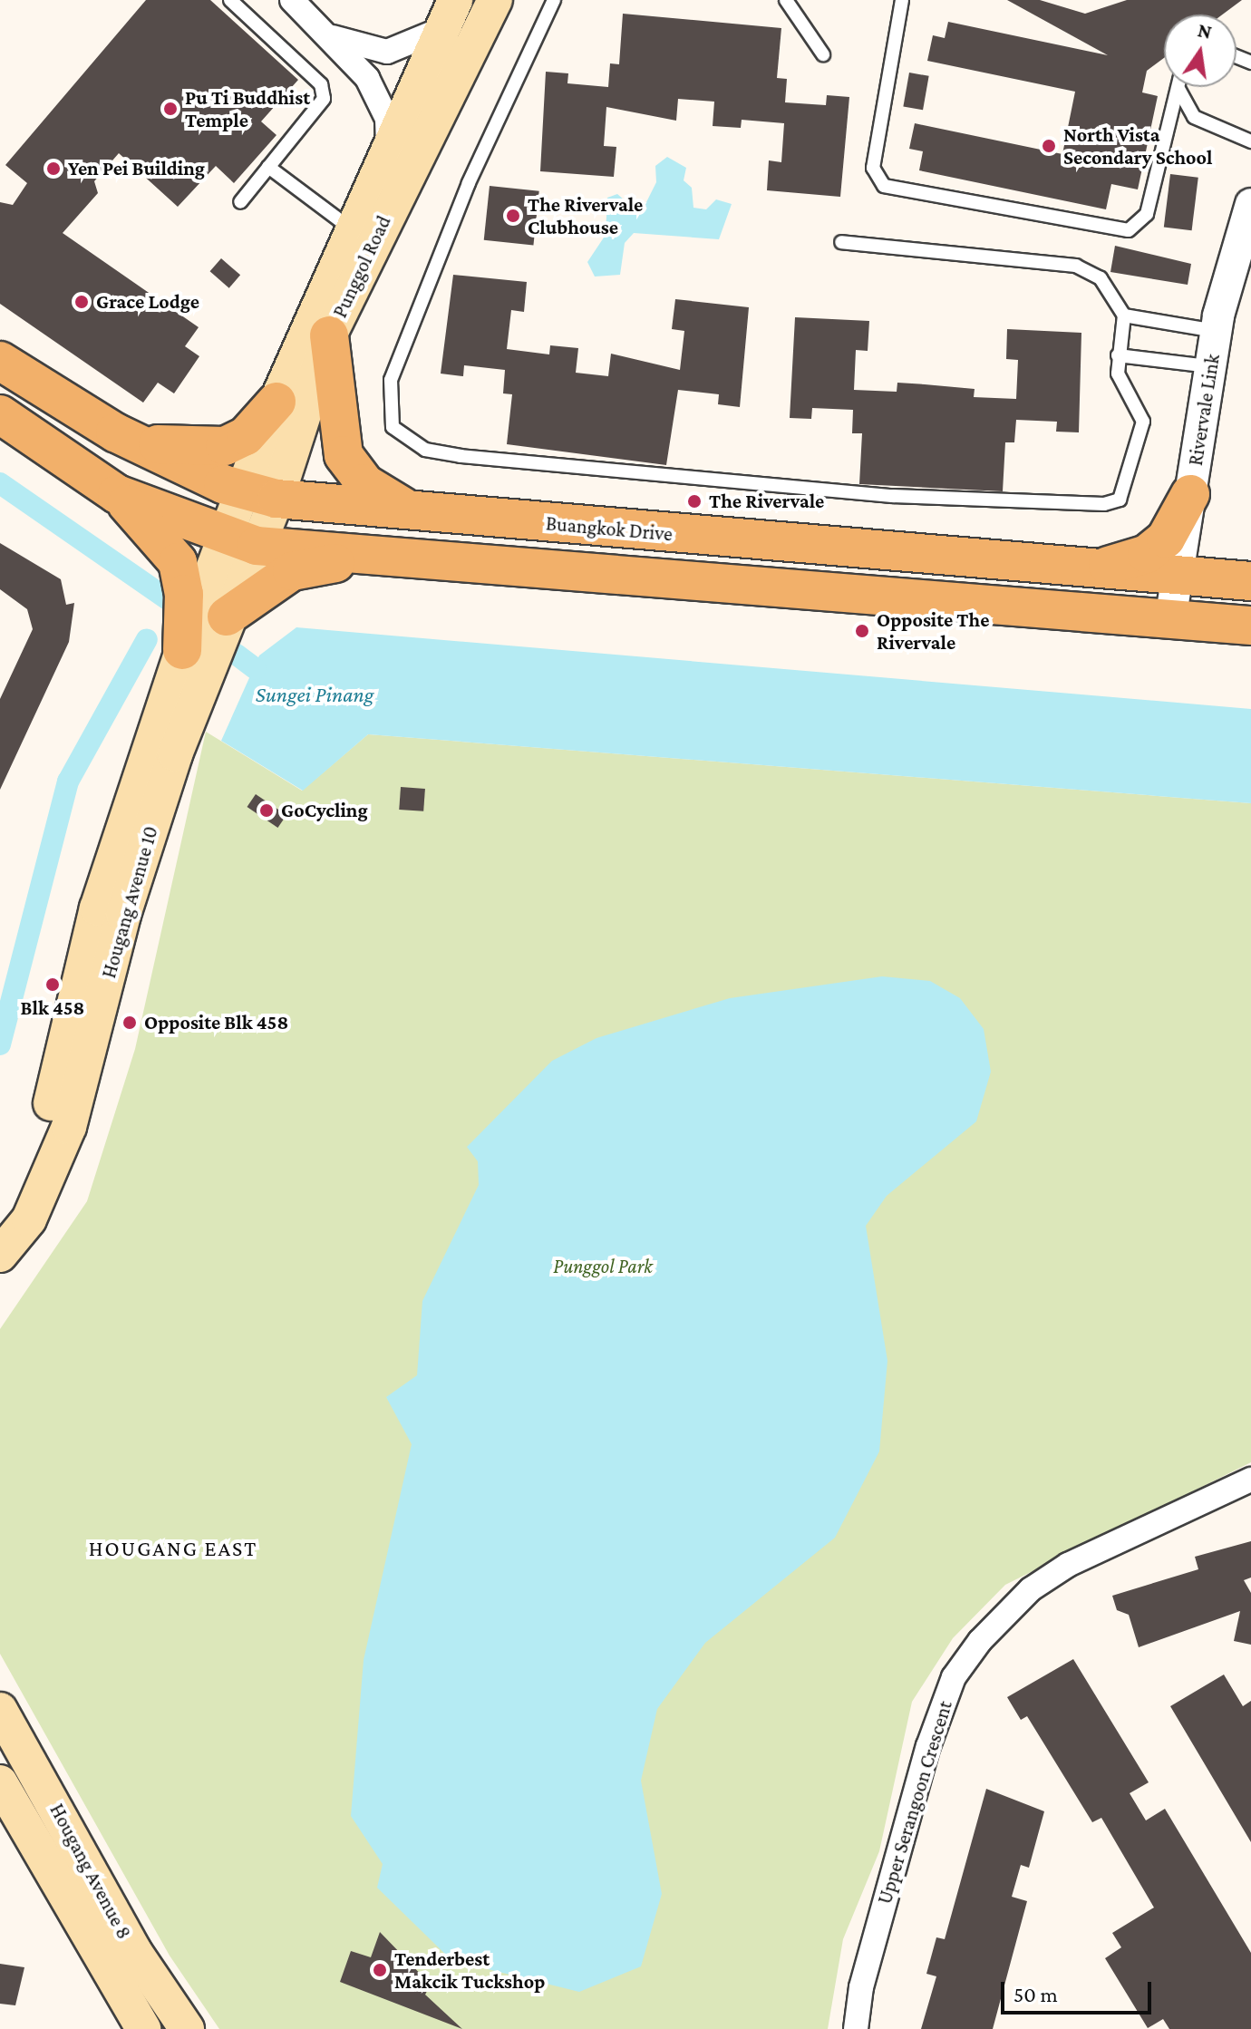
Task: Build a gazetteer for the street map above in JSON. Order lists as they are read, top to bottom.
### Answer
{
  "streets": {
    "main road": [
      "Punggol Road",
      "Buangkok Drive",
      "Hougang Avenue 10",
      "Hougang Avenue 8"
    ],
    "street": ["Rivervale Link", "Upper Serangoon Crescent"]
  },
  "crossings": [
    ["Punggol Road", "Buangkok Drive"],
    ["Punggol Road", "Hougang Avenue 10"],
    ["Rivervale Link", "Buangkok Drive"]
  ],
  "districts": ["HOUGANG EAST"],
  "water": ["Sungei Pinang"],
  "parks": ["Punggol Park"],
  "places": [
    "Pu Ti Buddhist Temple",
    "North Vista Secondary School",
    "Yen Pei Building",
    "The Rivervale Clubhouse",
    "Grace Lodge",
    "The Rivervale",
    "Opposite The Rivervale",
    "GoCycling",
    "Blk 458",
    "Opposite Blk 458",
    "Tenderbest Makcik Tuckshop"
  ],
  "scale_bar": "50 m",
  "north": "top"
}
